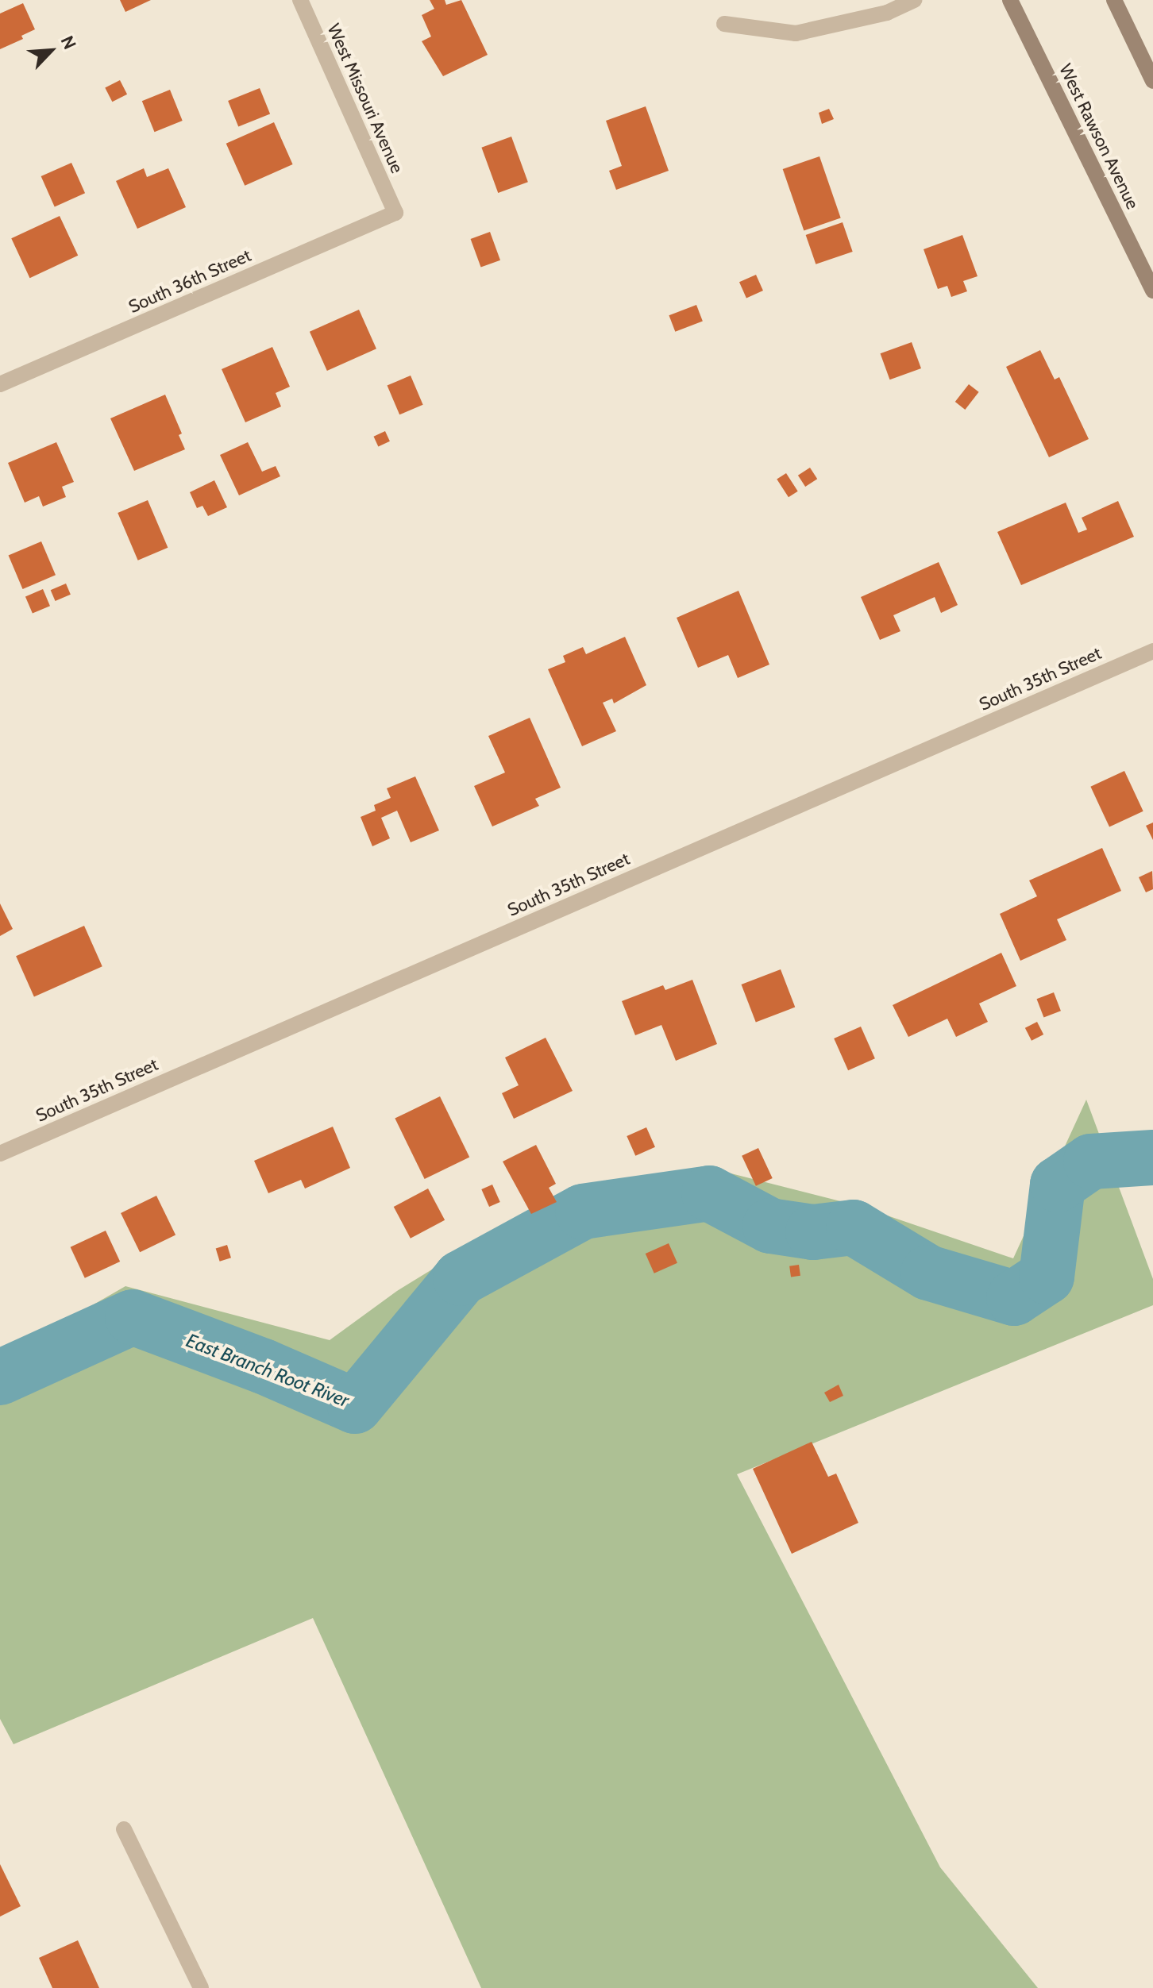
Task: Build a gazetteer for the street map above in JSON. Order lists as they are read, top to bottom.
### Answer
{
  "streets": {
    "main road": ["West Rawson Avenue"],
    "street": ["West Missouri Avenue", "South 36th Street", "South 35th Street"]
  },
  "crossings": [
    ["West Missouri Avenue", "South 36th Street"]
  ],
  "water": ["East Branch Root River"],
  "north": "top right"
}
